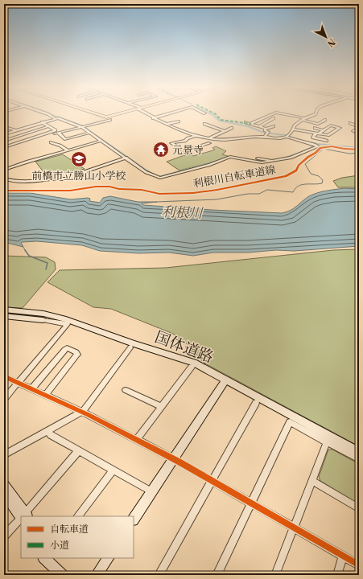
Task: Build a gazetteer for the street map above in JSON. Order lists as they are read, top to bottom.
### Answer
{
  "streets": {
    "street": ["国体道路"],
    "cycle path": ["利根川自転車道線"]
  },
  "water": ["利根川"],
  "places": {
    "temple": ["元景寺"],
    "school or university": ["前橋市立勝山小学校"]
  },
  "legend": ["自転車道", "小道"],
  "north": "bottom right"
}
